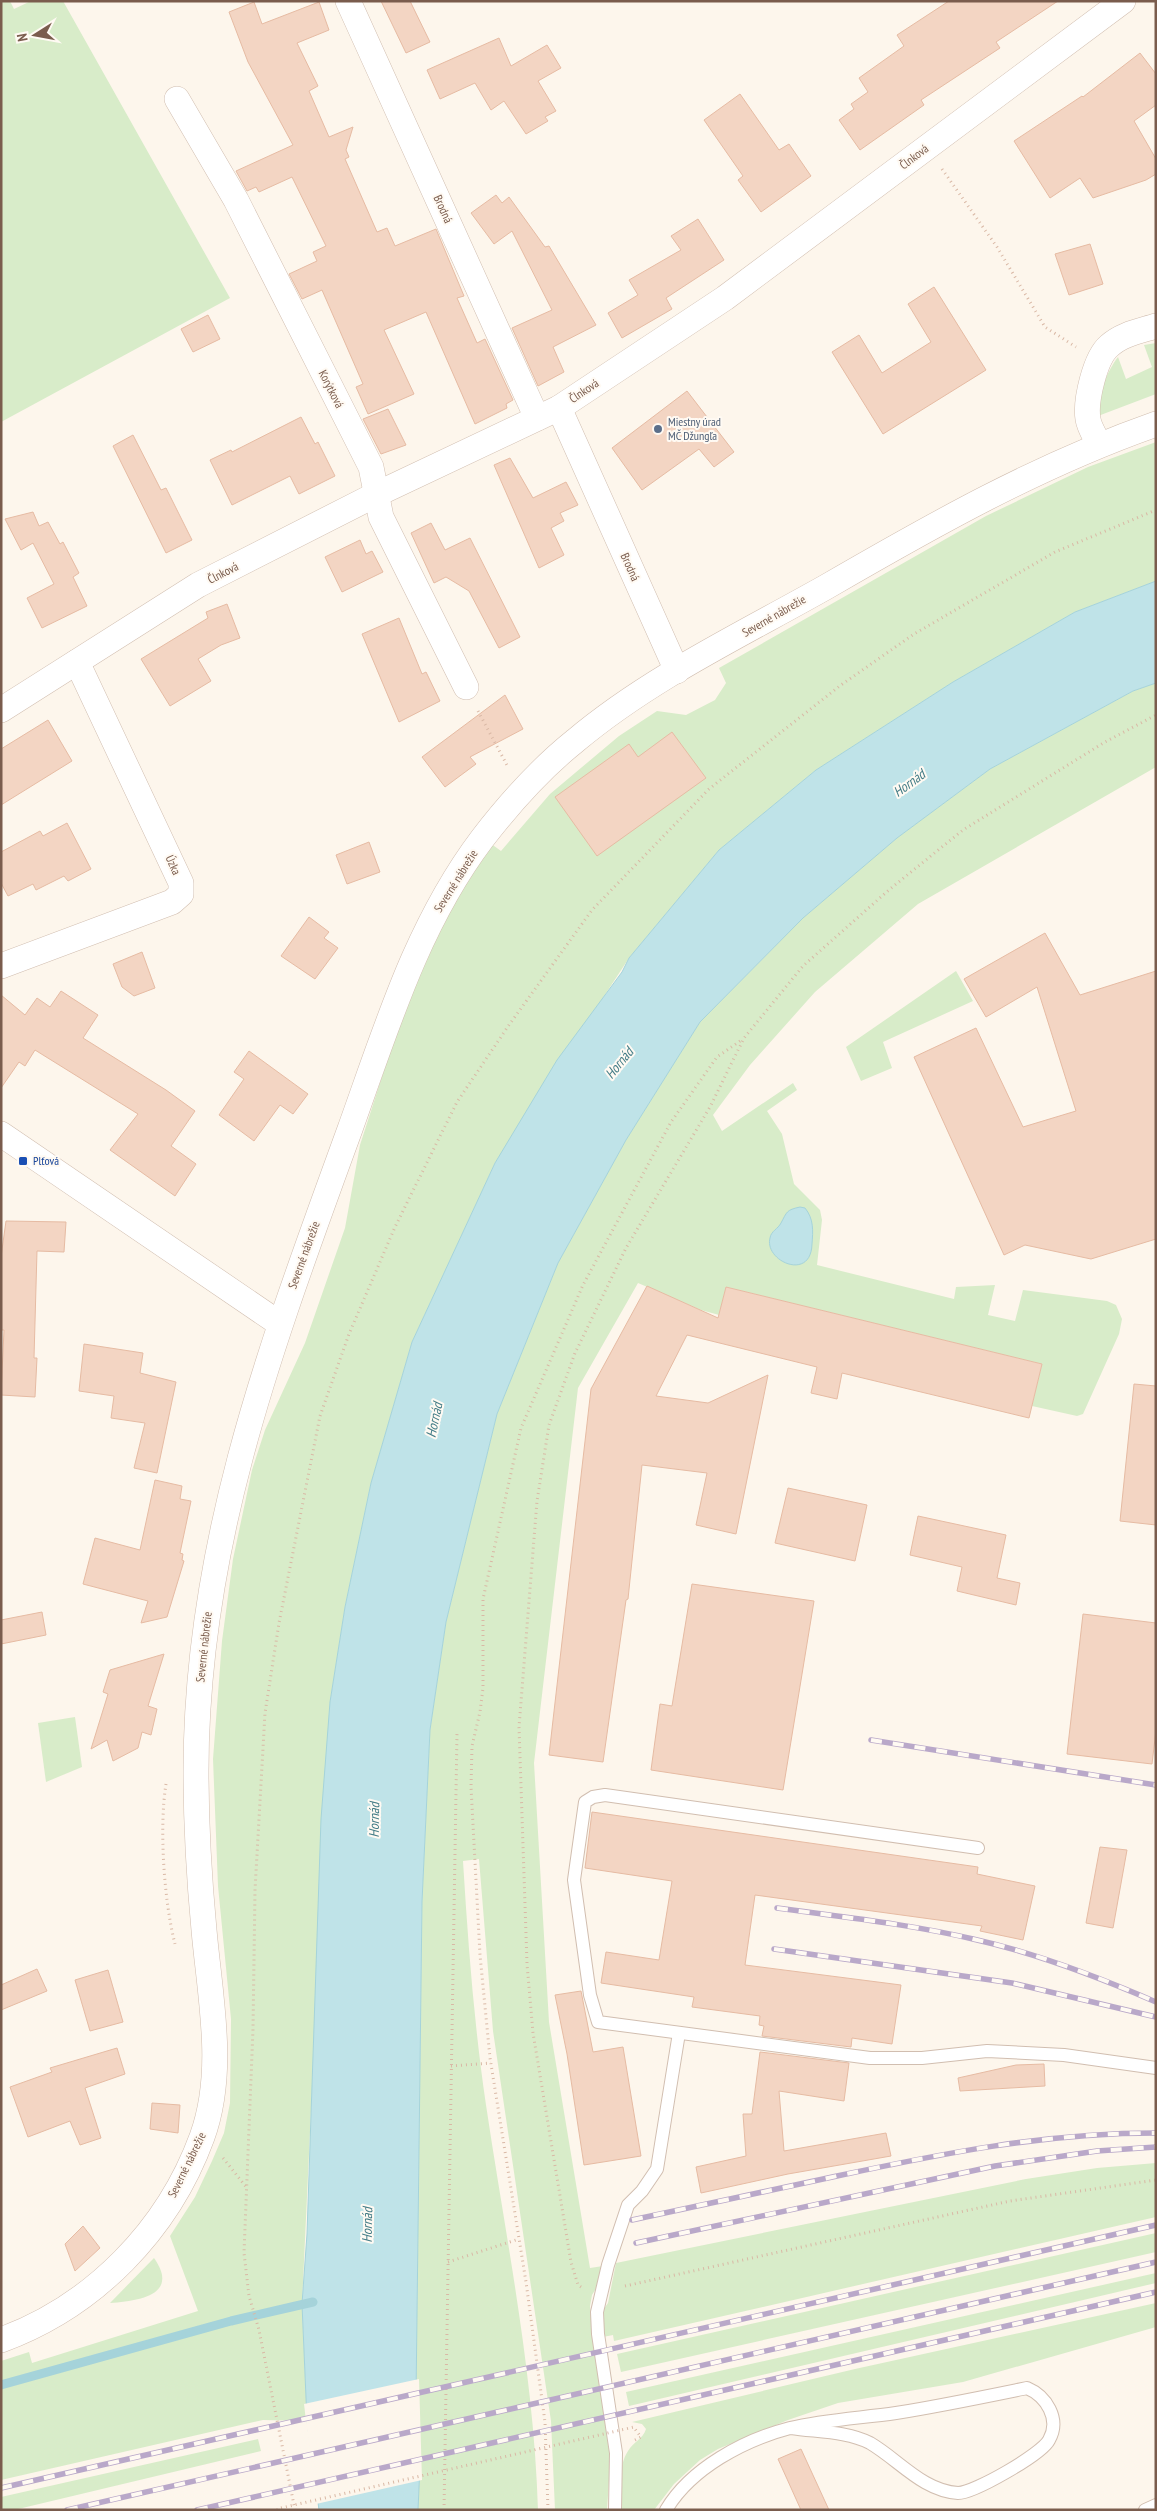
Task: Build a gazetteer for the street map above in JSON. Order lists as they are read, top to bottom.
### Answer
{
  "streets": {
    "street": [
      "Člnková",
      "Brodná",
      "Korýtková",
      "Severné nábrežie",
      "Úzka"
    ]
  },
  "crossings": [
    ["Člnková", "Brodná"],
    ["Člnková", "Korýtková"],
    ["Člnková", "Úzka"],
    ["Brodná", "Severné nábrežie"]
  ],
  "water": ["Hornád"],
  "places": {
    "other": ["Miestny úrad MČ Džungľa"],
    "transit": ["Plťová"]
  },
  "north": "left"
}
